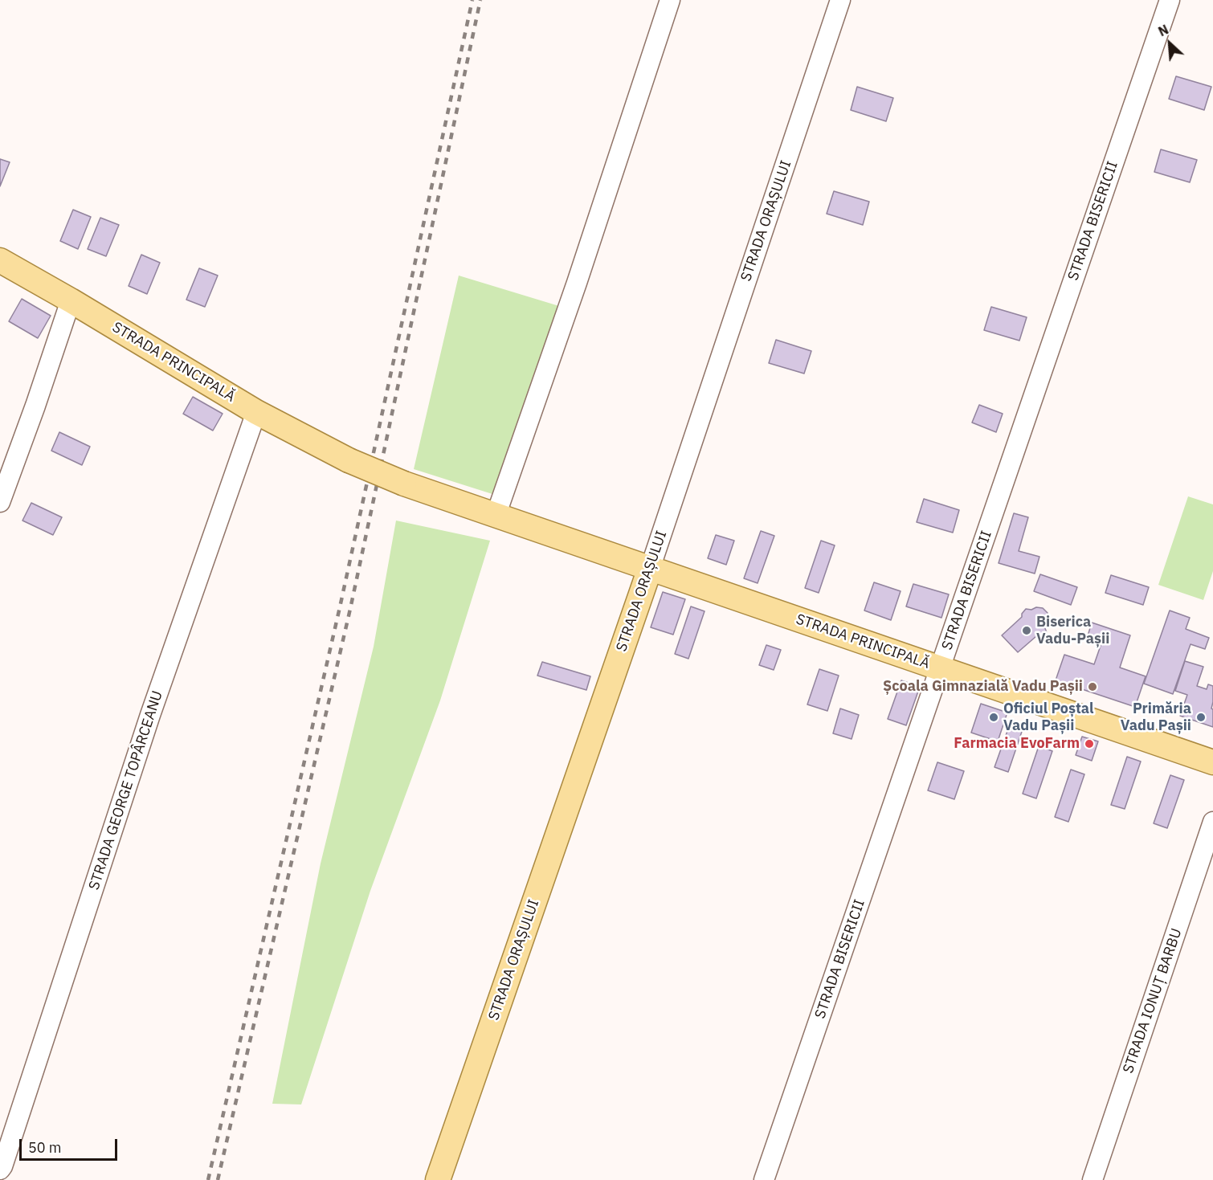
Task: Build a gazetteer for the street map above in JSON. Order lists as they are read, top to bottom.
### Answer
{
  "streets": {
    "main road": ["STRADA ORAȘULUI", "STRADA PRINCIPALĂ"],
    "street": ["STRADA BISERICII", "STRADA GEORGE TOPÂRCEANU", "STRADA IONUȚ BARBU"]
  },
  "crossings": [
    ["STRADA ORAȘULUI", "STRADA PRINCIPALĂ"],
    ["STRADA BISERICII", "STRADA PRINCIPALĂ"],
    ["STRADA PRINCIPALĂ", "STRADA GEORGE TOPÂRCEANU"]
  ],
  "places": [
    "Biserica Vadu-Pașii",
    "Școala Gimnazială Vadu Pașii",
    "Oficiul Poștal Vadu Pașii",
    "Primăria Vadu Pașii",
    "Farmacia EvoFarm"
  ],
  "scale_bar": "50 m",
  "north": "top left"
}
